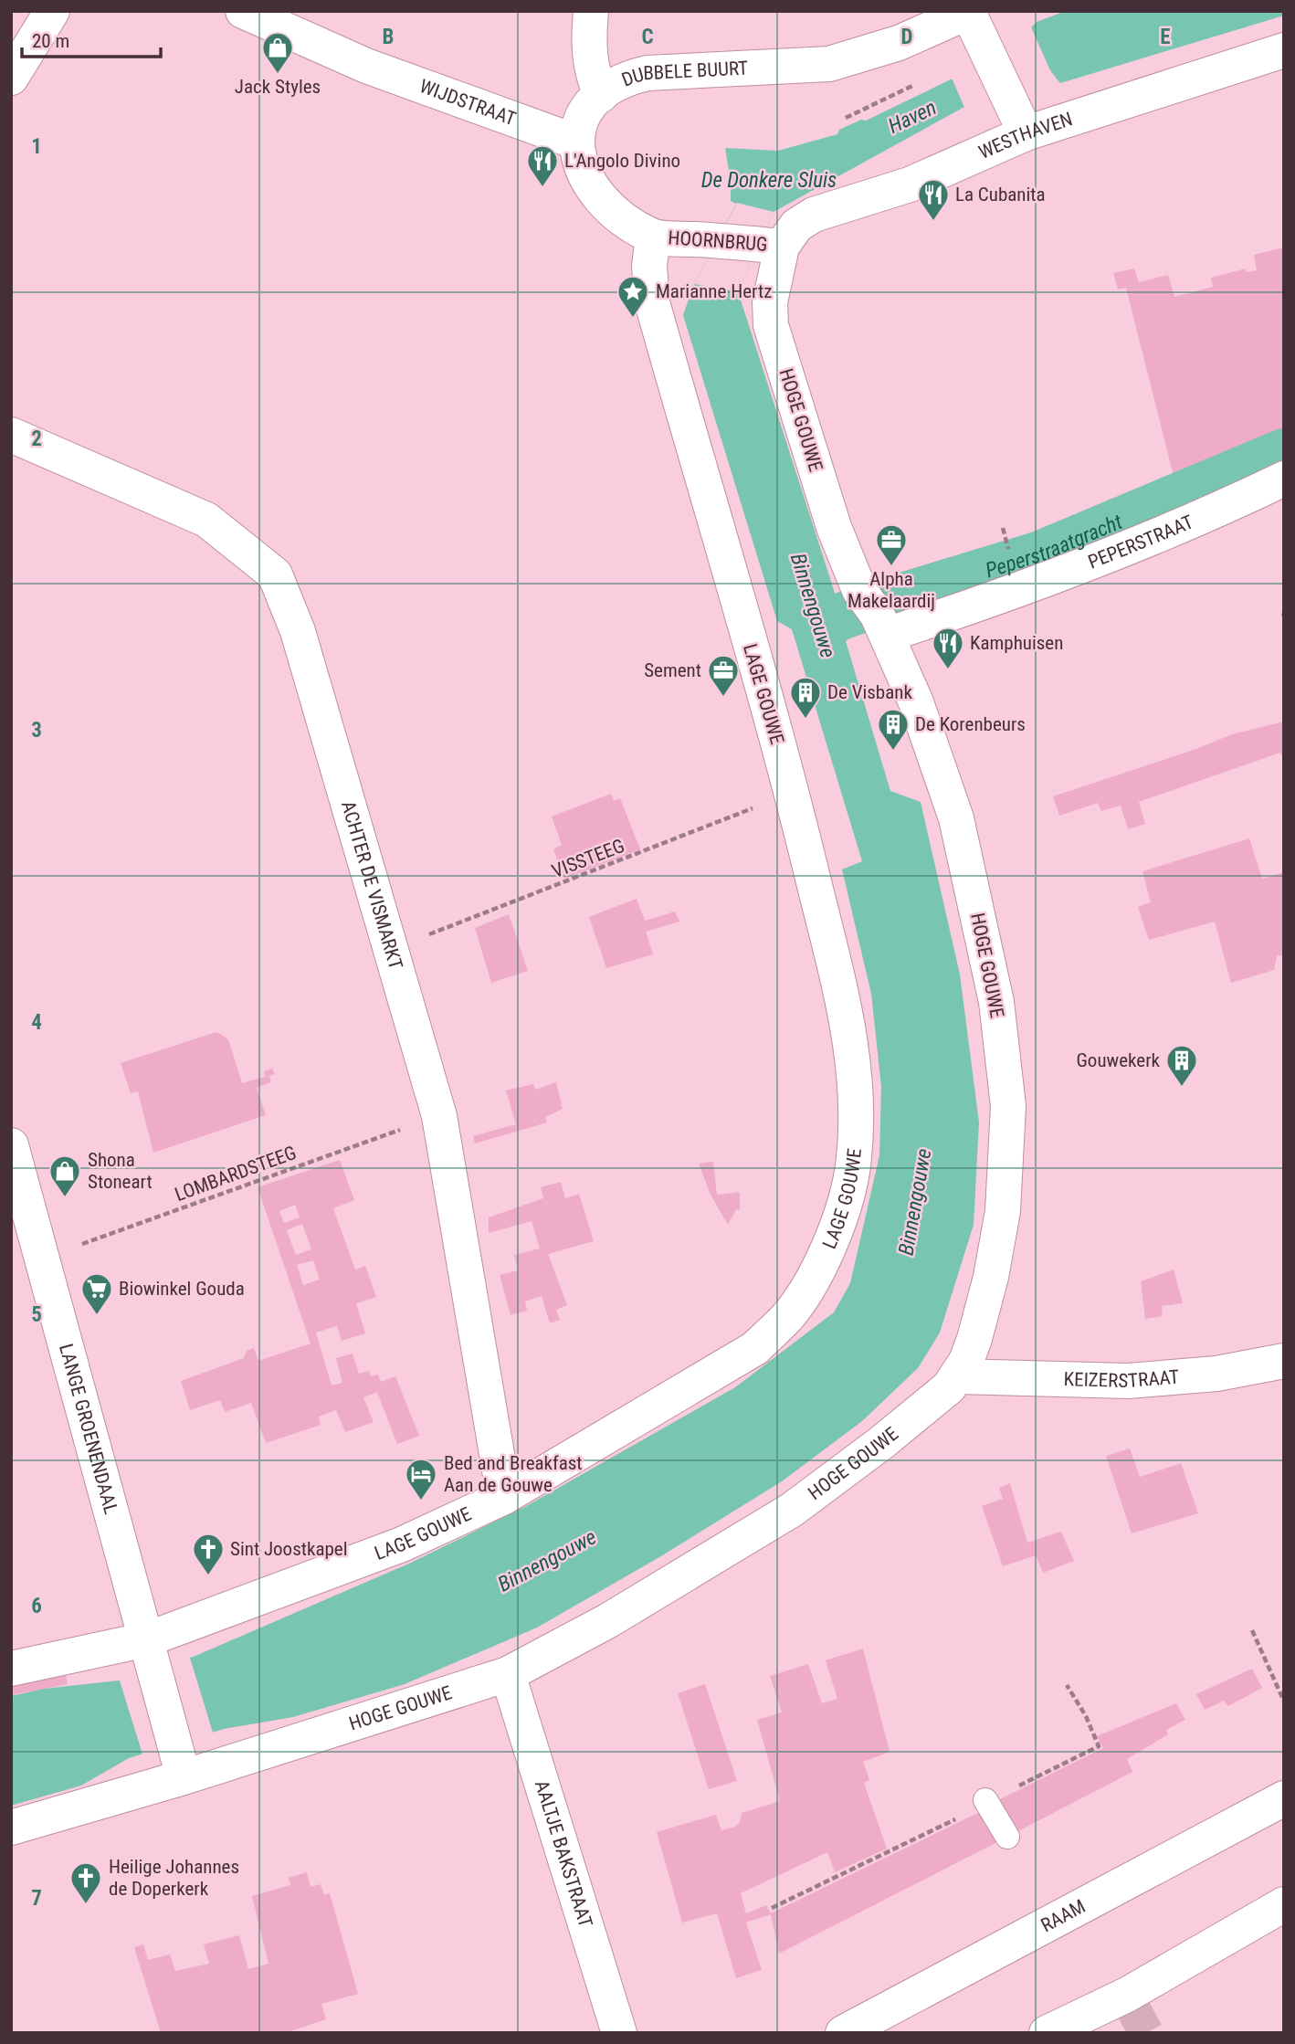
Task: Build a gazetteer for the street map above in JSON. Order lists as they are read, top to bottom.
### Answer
{
  "streets": {
    "street": [
      "DUBBELE BUURT",
      "WIJDSTRAAT",
      "WESTHAVEN",
      "HOORNBRUG",
      "HOGE GOUWE",
      "PEPERSTRAAT",
      "LAGE GOUWE",
      "ACHTER DE VISMARKT",
      "KEIZERSTRAAT",
      "LANGE GROENENDAAL",
      "AALTJE BAKSTRAAT",
      "RAAM"
    ],
    "path": ["VISSTEEG", "LOMBARDSTEEG"]
  },
  "crossings": [
    ["DUBBELE BUURT", "WIJDSTRAAT"],
    ["WESTHAVEN", "HOORNBRUG"],
    ["WESTHAVEN", "HOGE GOUWE"],
    ["HOORNBRUG", "HOGE GOUWE"],
    ["HOORNBRUG", "LAGE GOUWE"],
    ["HOGE GOUWE", "PEPERSTRAAT"],
    ["HOGE GOUWE", "KEIZERSTRAAT"],
    ["HOGE GOUWE", "LANGE GROENENDAAL"],
    ["HOGE GOUWE", "AALTJE BAKSTRAAT"],
    ["LAGE GOUWE", "VISSTEEG"],
    ["LAGE GOUWE", "ACHTER DE VISMARKT"],
    ["LAGE GOUWE", "LANGE GROENENDAAL"],
    ["VISSTEEG", "ACHTER DE VISMARKT"],
    ["ACHTER DE VISMARKT", "LOMBARDSTEEG"],
    ["LOMBARDSTEEG", "LANGE GROENENDAAL"]
  ],
  "water": [
    "Haven",
    "De Donkere Sluis",
    "Peperstraatgracht",
    "Binnengouwe"
  ],
  "places": {
    "shop": ["Jack Styles", "Shona Stoneart"],
    "restaurant": ["L'Angolo Divino", "La Cubanita", "Kamphuisen"],
    "place": ["Marianne Hertz"],
    "office": ["Alpha Makelaardij", "Sement"],
    "building": ["De Visbank", "De Korenbeurs", "Gouwekerk"],
    "supermarket": ["Biowinkel Gouda"],
    "hotel": ["Bed and Breakfast Aan de Gouwe"],
    "church": ["Sint Joostkapel", "Heilige Johannes de Doperkerk"]
  },
  "scale_bar": "20 m",
  "grid": {
    "columns": [
      "B",
      "C",
      "D",
      "E"
    ],
    "rows": [
      "1",
      "2",
      "3",
      "4",
      "5",
      "6",
      "7"
    ]
  }
}
